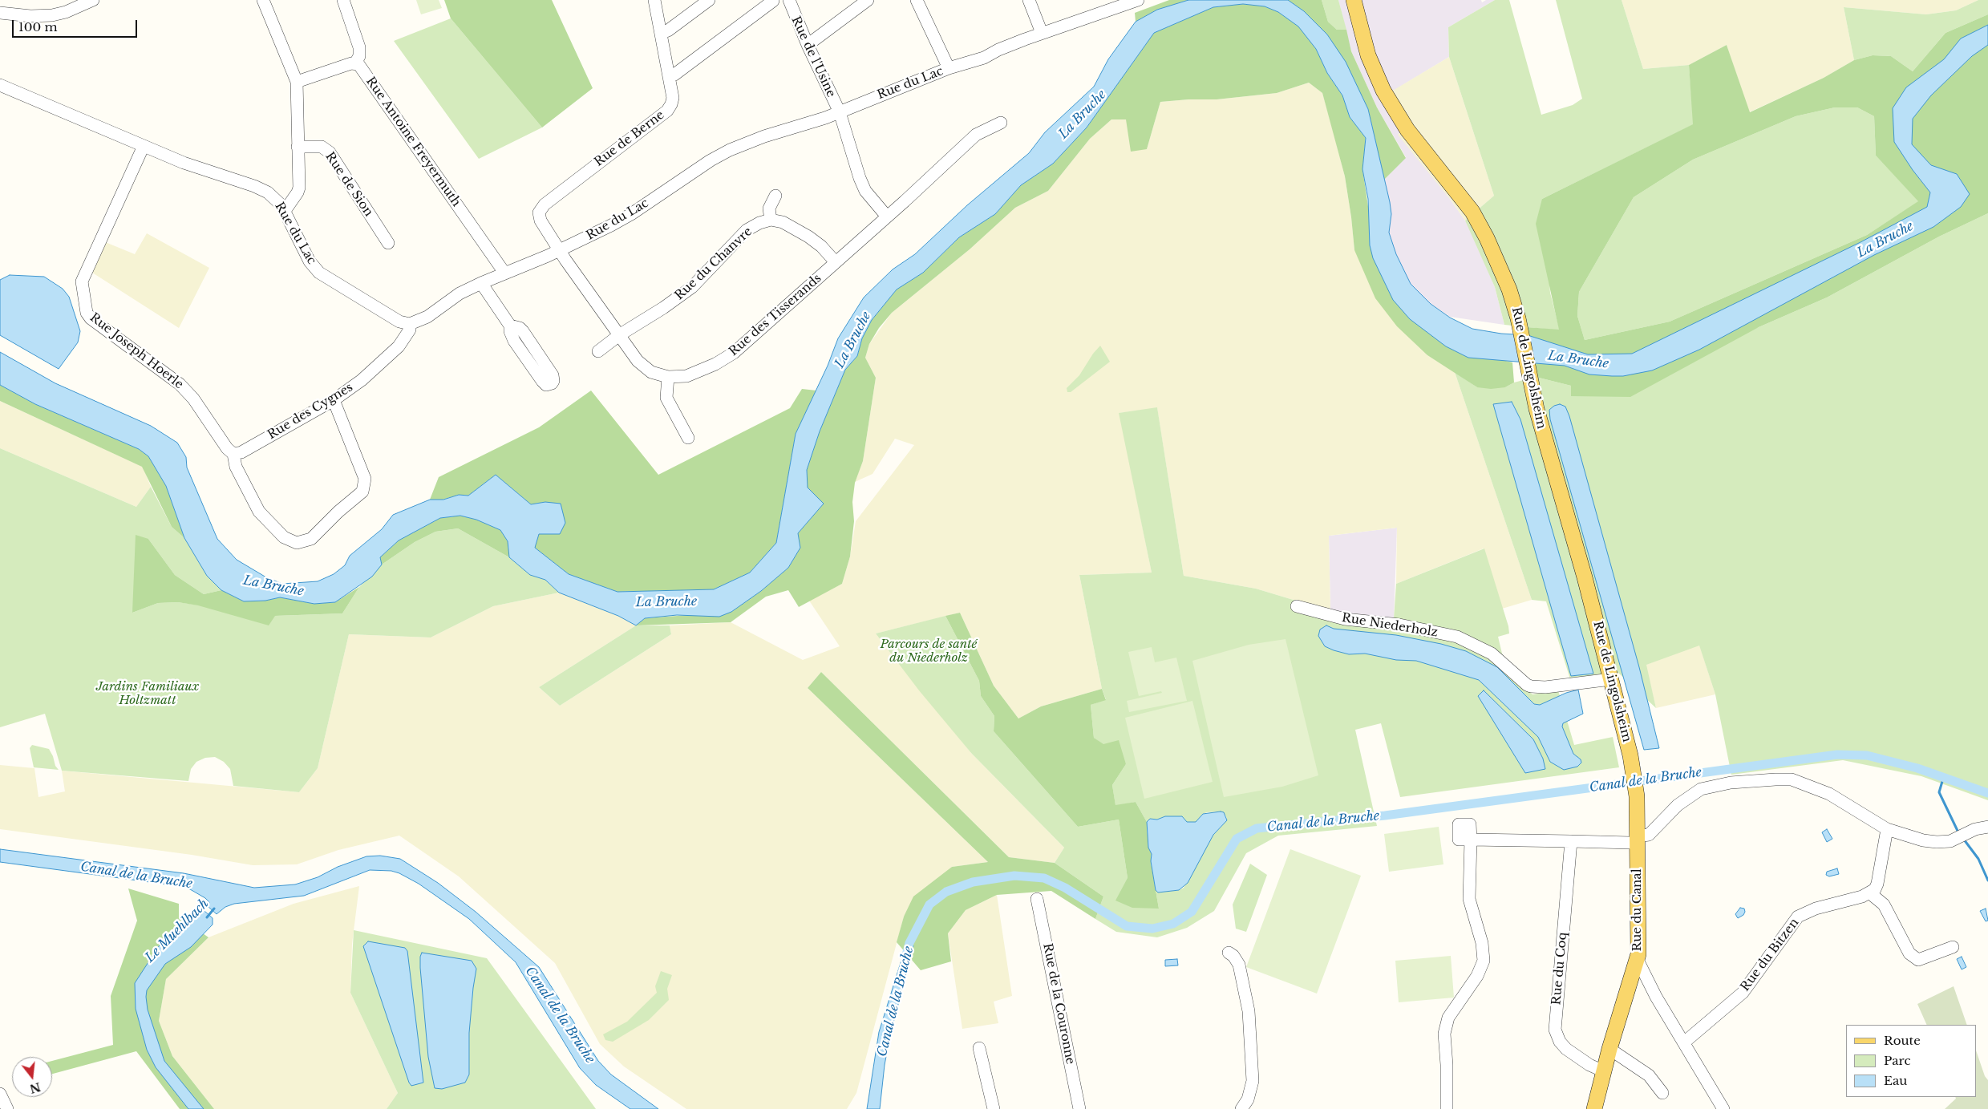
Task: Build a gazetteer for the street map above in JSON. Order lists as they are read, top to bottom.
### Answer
{
  "streets": {
    "main road": ["Rue de Lingolsheim", "Rue du Canal"],
    "street": [
      "Rue de l'Usine",
      "Rue du Lac",
      "Rue de Berne",
      "Rue Antoine Freyermuth",
      "Rue de Sion",
      "Rue du Chanvre",
      "Rue des Tisserands",
      "Rue Joseph Hoerle",
      "Rue des Cygnes",
      "Rue Niederholz",
      "Rue du Bitzen",
      "Rue du Coq",
      "Rue de la Couronne"
    ]
  },
  "crossings": [
    ["Rue de l'Usine", "Rue du Lac"],
    ["Rue de l'Usine", "Rue des Tisserands"],
    ["Rue du Lac", "Rue de Berne"],
    ["Rue du Lac", "Rue Antoine Freyermuth"],
    ["Rue du Lac", "Rue des Tisserands"],
    ["Rue du Lac", "Rue Joseph Hoerle"],
    ["Rue du Lac", "Rue des Cygnes"],
    ["Rue de Berne", "Rue des Tisserands"],
    ["Rue du Chanvre", "Rue des Tisserands"],
    ["Rue Joseph Hoerle", "Rue des Cygnes"],
    ["Rue de Lingolsheim", "Rue Niederholz"],
    ["Rue de Lingolsheim", "Rue du Canal"],
    ["Rue du Canal", "Rue du Coq"]
  ],
  "water": ["La Bruche", "Canal de la Bruche", "Le Muehlbach"],
  "parks": ["Parcours de santé du Niederholz", "Jardins Familiaux Holtzmatt"],
  "legend": ["Route", "Parc", "Eau"],
  "scale_bar": "100 m",
  "north": "bottom"
}
